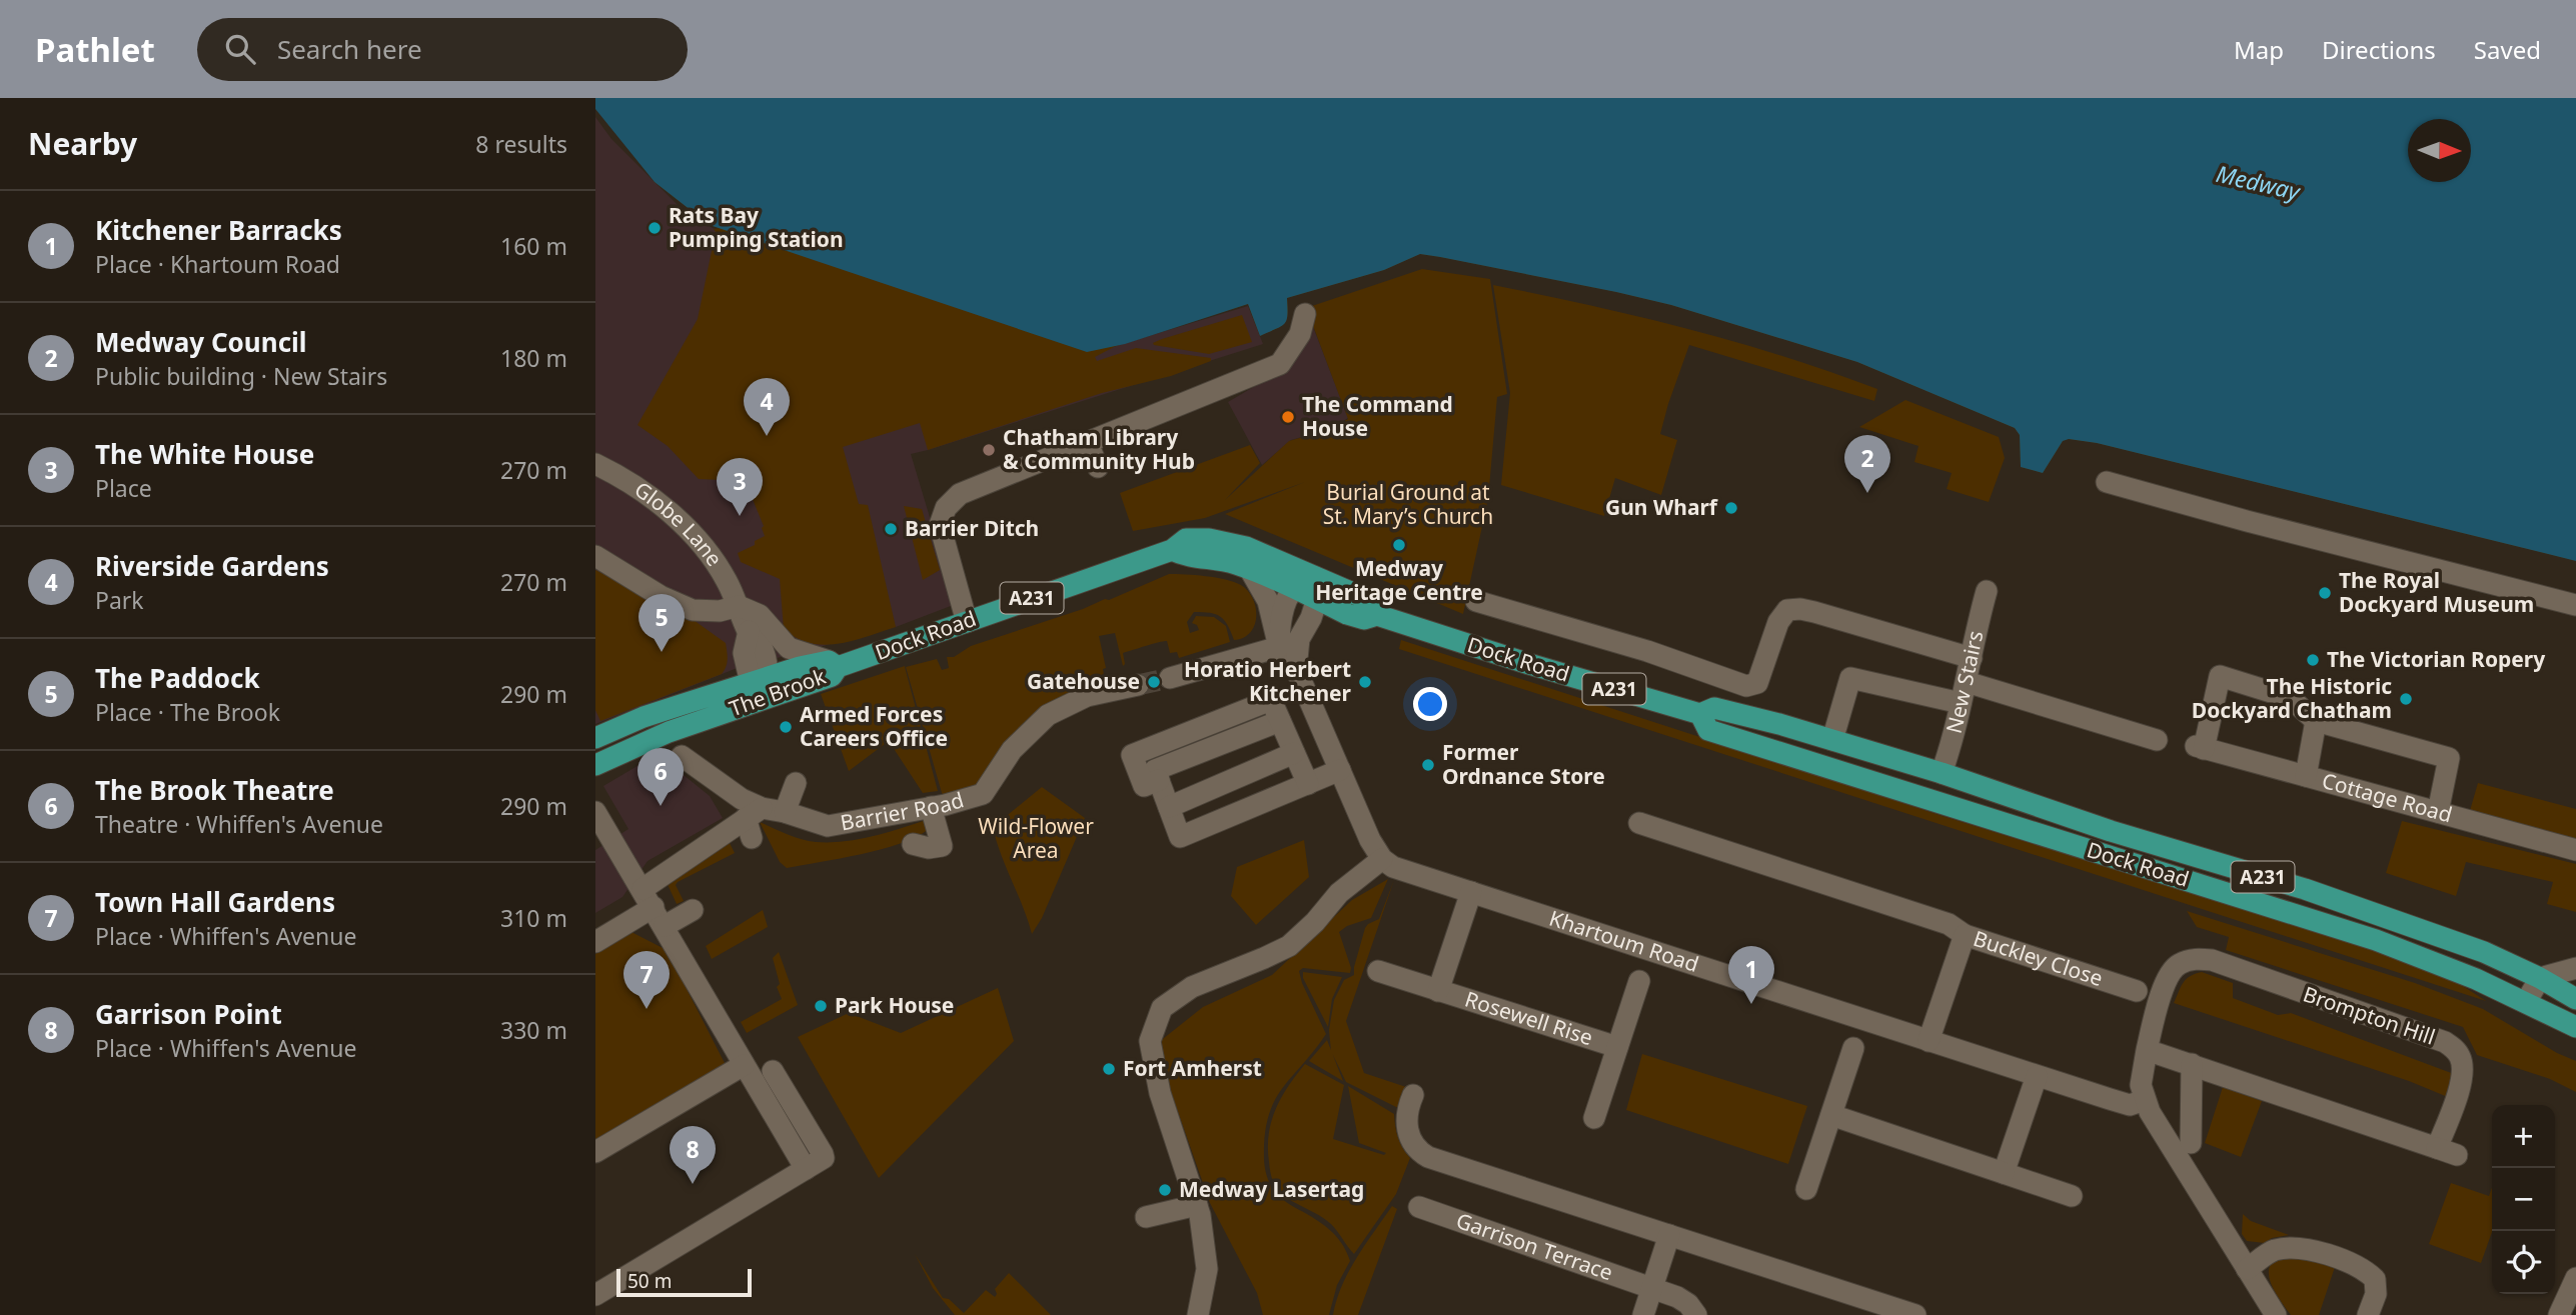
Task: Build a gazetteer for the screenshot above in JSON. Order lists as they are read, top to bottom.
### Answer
{
  "streets": {
    "main road": ["A231", "Dock Road", "The Brook"],
    "street": [
      "Globe Lane",
      "New Stairs",
      "Cottage Road",
      "Barrier Road",
      "Khartoum Road",
      "Buckley Close",
      "Brompton Hill",
      "Rosewell Rise",
      "Garrison Terrace"
    ]
  },
  "crossings": [
    ["Globe Lane", "The Brook"],
    ["Dock Road", "New Stairs"],
    ["Dock Road", "The Brook"],
    ["Khartoum Road", "Buckley Close"],
    ["Khartoum Road", "Brompton Hill"],
    ["Khartoum Road", "Rosewell Rise"]
  ],
  "water": ["Medway"],
  "parks": ["Burial Ground at St. Mary’s Church", "Wild-Flower Area"],
  "places": [
    "Rats Bay Pumping Station",
    "The Command House",
    "Chatham Library & Community Hub",
    "Gun Wharf",
    "Barrier Ditch",
    "Medway Heritage Centre",
    "The Royal Dockyard Museum",
    "The Victorian Ropery",
    "Gatehouse",
    "Horatio Herbert Kitchener",
    "The Historic Dockyard Chatham",
    "Armed Forces Careers Office",
    "Former Ordnance Store",
    "Park House",
    "Fort Amherst",
    "Medway Lasertag"
  ],
  "scale_bar": "50 m",
  "north": "right",
  "page": {
    "header": "Pathlet",
    "search": "Search here",
    "nav": ["Map", "Directions", "Saved"],
    "heading": ["Nearby", "8 results"],
    "list": [
      {
        "mark": "1",
        "name": "Kitchener Barracks",
        "note": "Place · Khartoum Road",
        "value": "160 m"
      },
      {
        "mark": "2",
        "name": "Medway Council",
        "note": "Public building · New Stairs",
        "value": "180 m"
      },
      {
        "mark": "3",
        "name": "The White House",
        "note": "Place",
        "value": "270 m"
      },
      {
        "mark": "4",
        "name": "Riverside Gardens",
        "note": "Park",
        "value": "270 m"
      },
      {
        "mark": "5",
        "name": "The Paddock",
        "note": "Place · The Brook",
        "value": "290 m"
      },
      {
        "mark": "6",
        "name": "The Brook Theatre",
        "note": "Theatre · Whiffen's Avenue",
        "value": "290 m"
      },
      {
        "mark": "7",
        "name": "Town Hall Gardens",
        "note": "Place · Whiffen's Avenue",
        "value": "310 m"
      },
      {
        "mark": "8",
        "name": "Garrison Point",
        "note": "Place · Whiffen's Avenue",
        "value": "330 m"
      }
    ],
    "pins": [
      "4",
      "2",
      "3",
      "5",
      "6",
      "1",
      "7",
      "8"
    ],
    "map_buttons": ["+", "−"],
    "scale": "50 m"
  }
}
